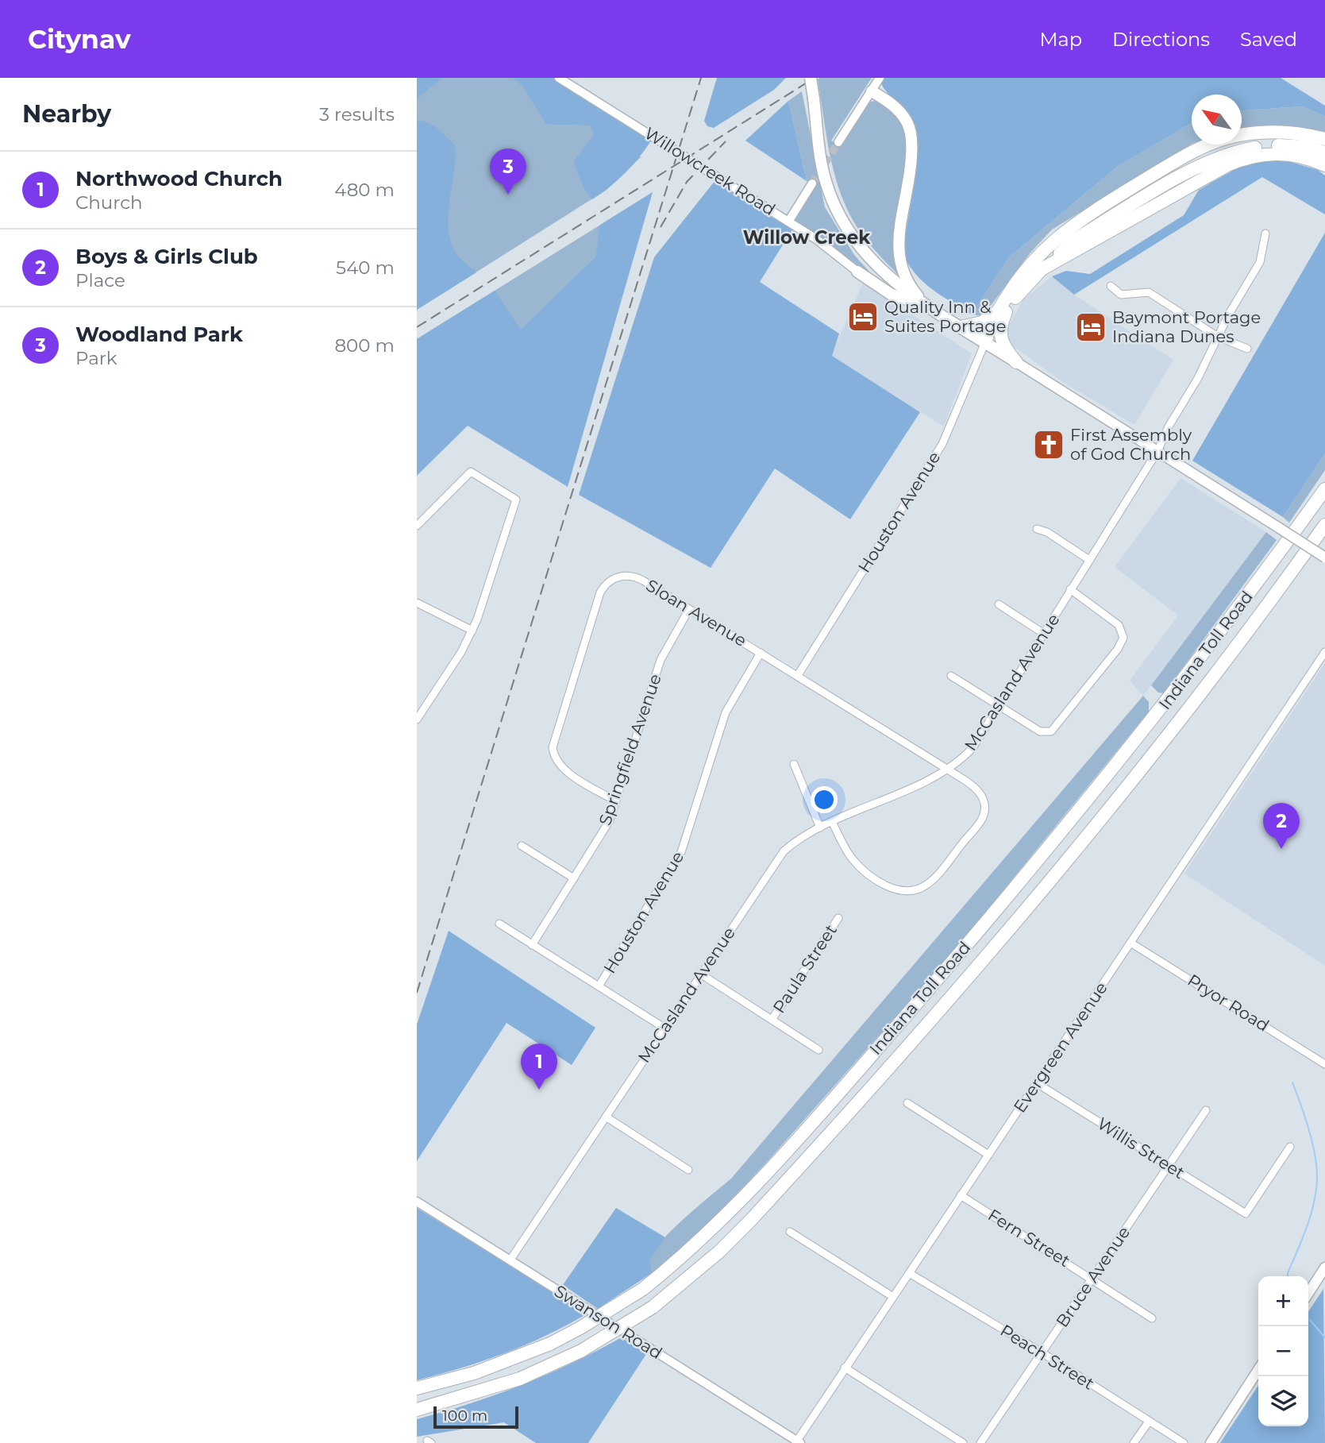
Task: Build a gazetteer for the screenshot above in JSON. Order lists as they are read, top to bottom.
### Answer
{
  "streets": {
    "highway": ["Indiana Toll Road"],
    "street": [
      "Willowcreek Road",
      "Houston Avenue",
      "Sloan Avenue",
      "McCasland Avenue",
      "Springfield Avenue",
      "Paula Street",
      "Pryor Road",
      "Evergreen Avenue",
      "Willis Street",
      "Fern Street",
      "Bruce Avenue",
      "Swanson Road",
      "Peach Street"
    ]
  },
  "crossings": [
    ["Houston Avenue", "Sloan Avenue"],
    ["Sloan Avenue", "McCasland Avenue"],
    ["Sloan Avenue", "Springfield Avenue"],
    ["McCasland Avenue", "Swanson Road"],
    ["Pryor Road", "Evergreen Avenue"],
    ["Evergreen Avenue", "Willis Street"],
    ["Evergreen Avenue", "Fern Street"],
    ["Evergreen Avenue", "Swanson Road"],
    ["Evergreen Avenue", "Peach Street"],
    ["Willis Street", "Bruce Avenue"],
    ["Fern Street", "Bruce Avenue"],
    ["Bruce Avenue", "Peach Street"]
  ],
  "districts": ["Willow Creek"],
  "places": {
    "hotel": ["Quality Inn & Suites Portage", "Baymont Portage Indiana Dunes"],
    "church": ["First Assembly of God Church"]
  },
  "scale_bar": "100 m",
  "north": "top left",
  "page": {
    "header": "Citynav",
    "nav": ["Map", "Directions", "Saved"],
    "heading": ["Nearby", "3 results"],
    "pins": ["3", "2", "1"],
    "list": [
      {
        "mark": "1",
        "name": "Northwood Church",
        "note": "Church",
        "value": "480 m"
      },
      {
        "mark": "2",
        "name": "Boys & Girls Club",
        "note": "Place",
        "value": "540 m"
      },
      {
        "mark": "3",
        "name": "Woodland Park",
        "note": "Park",
        "value": "800 m"
      }
    ],
    "map_buttons": ["+", "−"],
    "scale": "100 m"
  }
}
